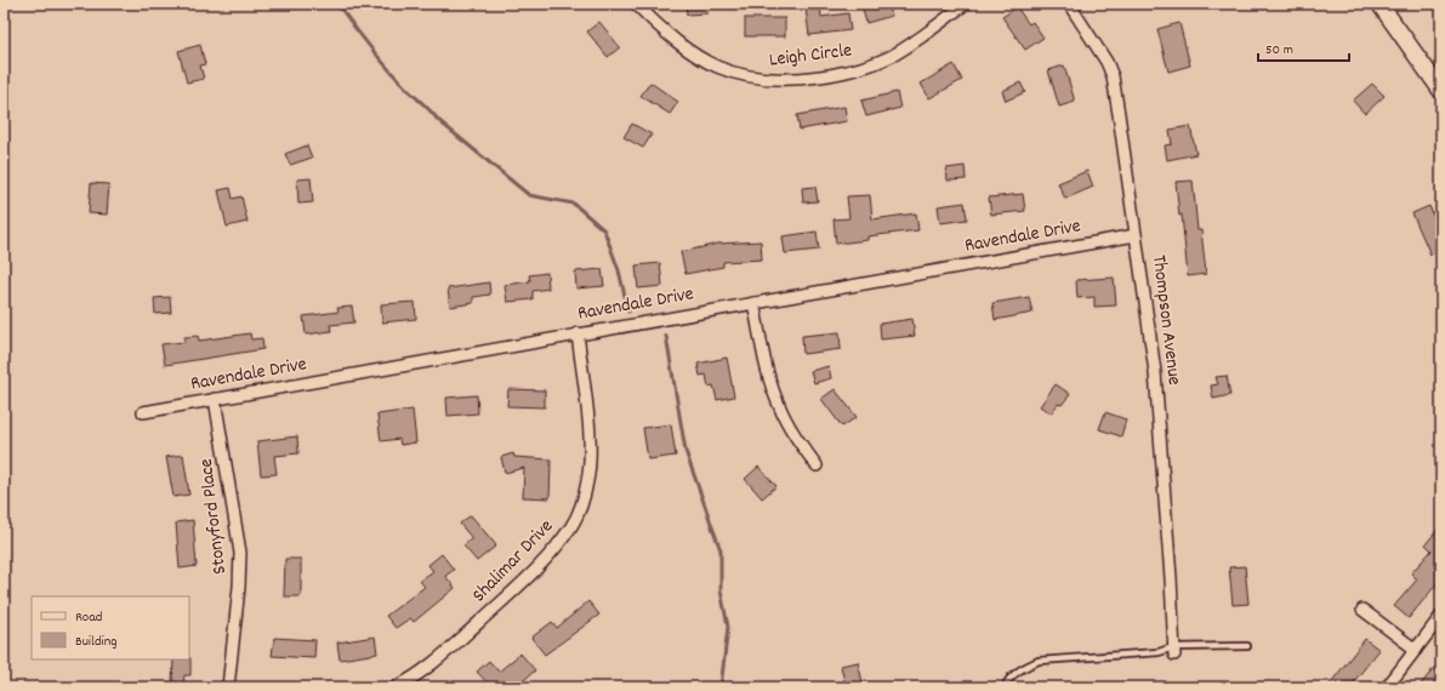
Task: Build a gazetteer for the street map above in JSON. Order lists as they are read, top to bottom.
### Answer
{
  "streets": {
    "street": [
      "Leigh Circle",
      "Ravendale Drive",
      "Thompson Avenue",
      "Stonyford Place",
      "Shalimar Drive"
    ]
  },
  "crossings": [
    ["Ravendale Drive", "Thompson Avenue"],
    ["Ravendale Drive", "Stonyford Place"],
    ["Ravendale Drive", "Shalimar Drive"]
  ],
  "legend": ["Road", "Building"],
  "scale_bar": "50 m"
}
